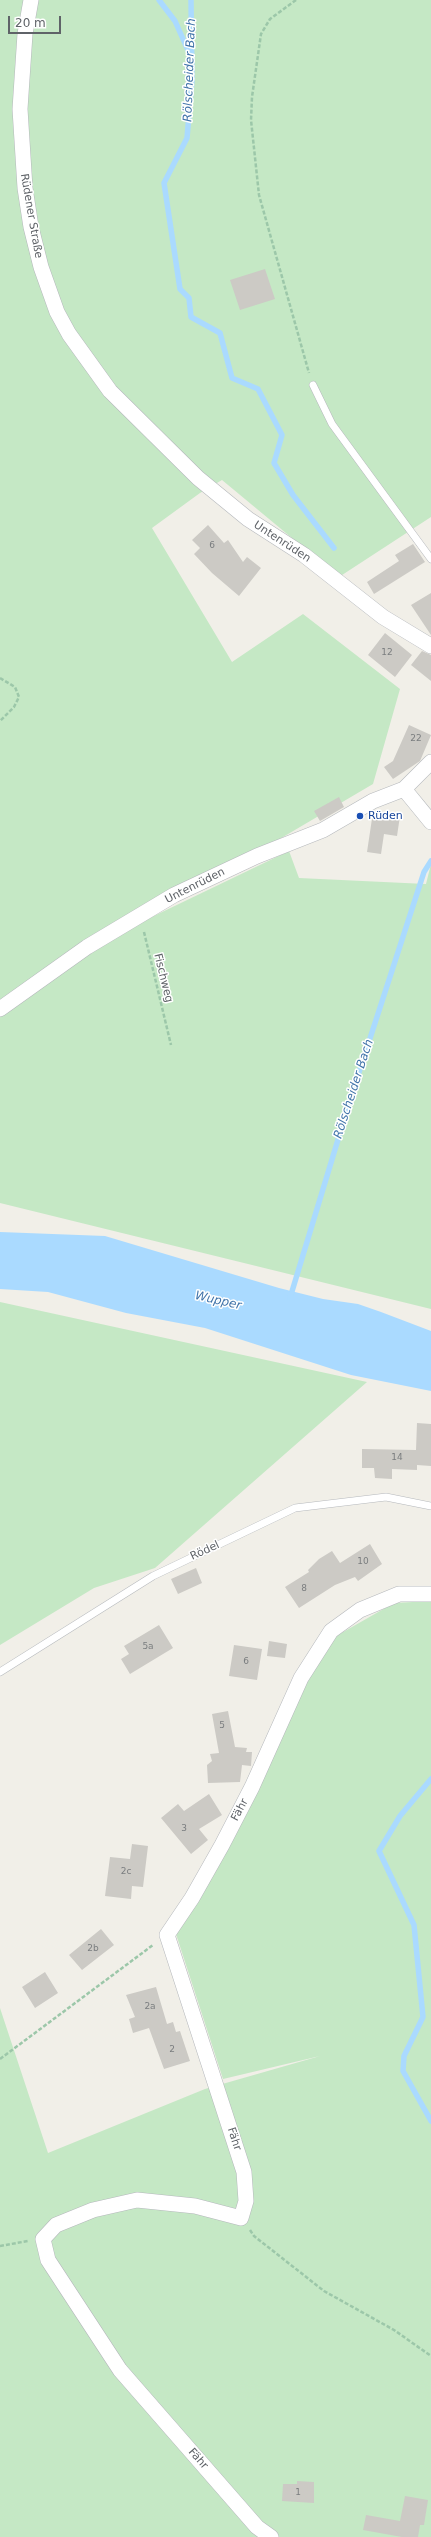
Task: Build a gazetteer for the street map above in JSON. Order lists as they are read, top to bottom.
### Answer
{
  "streets": {
    "street": ["Rüdener Straße", "Untenrüden", "Fähr"],
    "lane": ["Rödel"],
    "path": ["Fischweg"]
  },
  "crossings": [
    ["Rüdener Straße", "Untenrüden"],
    ["Untenrüden", "Fischweg"]
  ],
  "water": ["Rölscheider Bach", "Wupper"],
  "places": ["Rüden"],
  "house_numbers": [
    "6",
    "12",
    "22",
    "14",
    "10",
    "8",
    "5a",
    "6",
    "5",
    "3",
    "2c",
    "2b",
    "2a",
    "2",
    "1"
  ],
  "scale_bar": "20 m"
}
